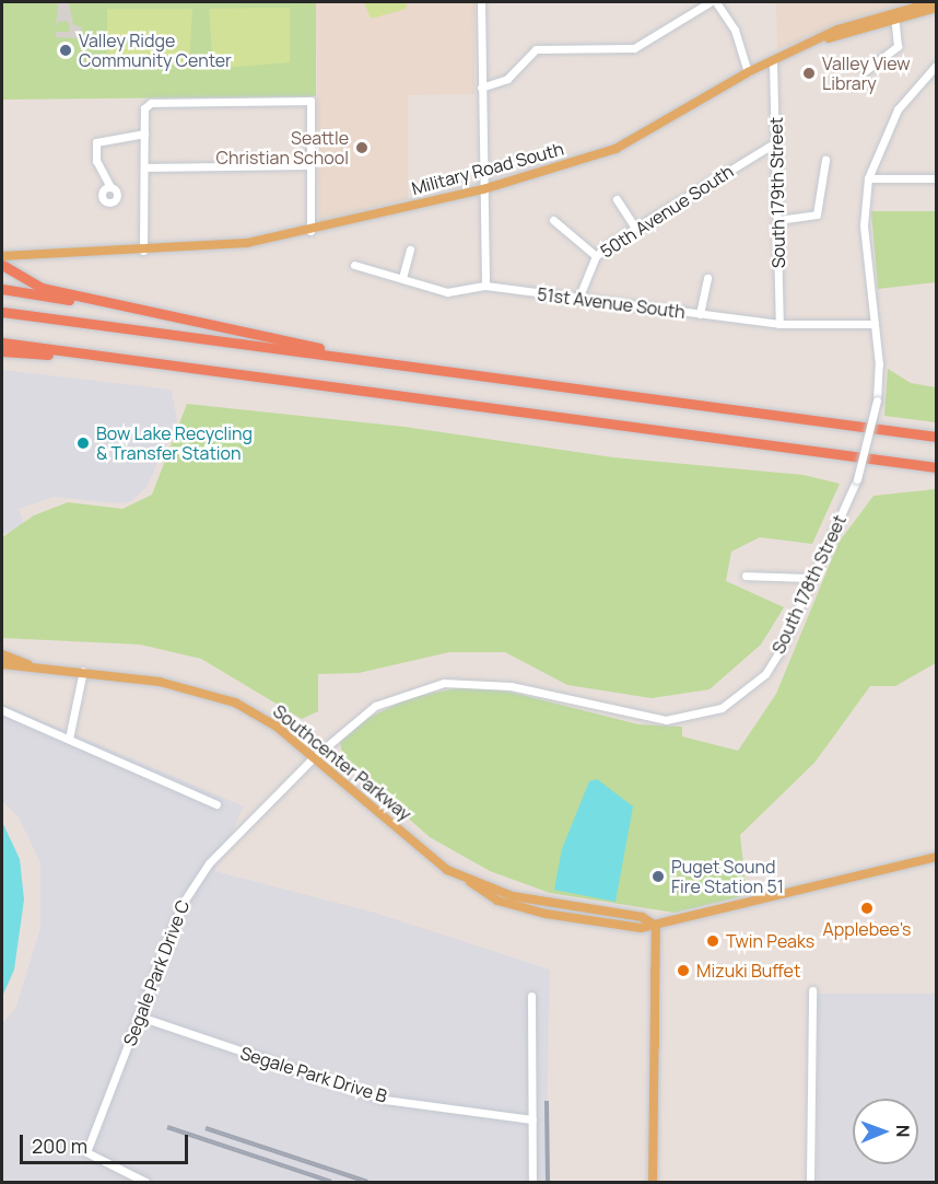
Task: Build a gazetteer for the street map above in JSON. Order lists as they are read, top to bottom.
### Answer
{
  "streets": {
    "main road": ["Military Road South", "Southcenter Parkway"],
    "street": [
      "South 179th Street",
      "50th Avenue South",
      "51st Avenue South",
      "South 178th Street",
      "Segale Park Drive C",
      "Segale Park Drive B"
    ]
  },
  "crossings": [
    ["Military Road South", "South 179th Street"],
    ["South 179th Street", "50th Avenue South"],
    ["South 179th Street", "51st Avenue South"],
    ["50th Avenue South", "51st Avenue South"],
    ["51st Avenue South", "South 178th Street"],
    ["South 178th Street", "Southcenter Parkway"],
    ["South 178th Street", "Segale Park Drive C"],
    ["Southcenter Parkway", "Segale Park Drive C"],
    ["Segale Park Drive C", "Segale Park Drive B"]
  ],
  "places": [
    "Valley Ridge Community Center",
    "Valley View Library",
    "Seattle Christian School",
    "Bow Lake Recycling & Transfer Station",
    "Puget Sound Fire Station 51",
    "Applebee's",
    "Twin Peaks",
    "Mizuki Buffet"
  ],
  "scale_bar": "200 m",
  "north": "right"
}
